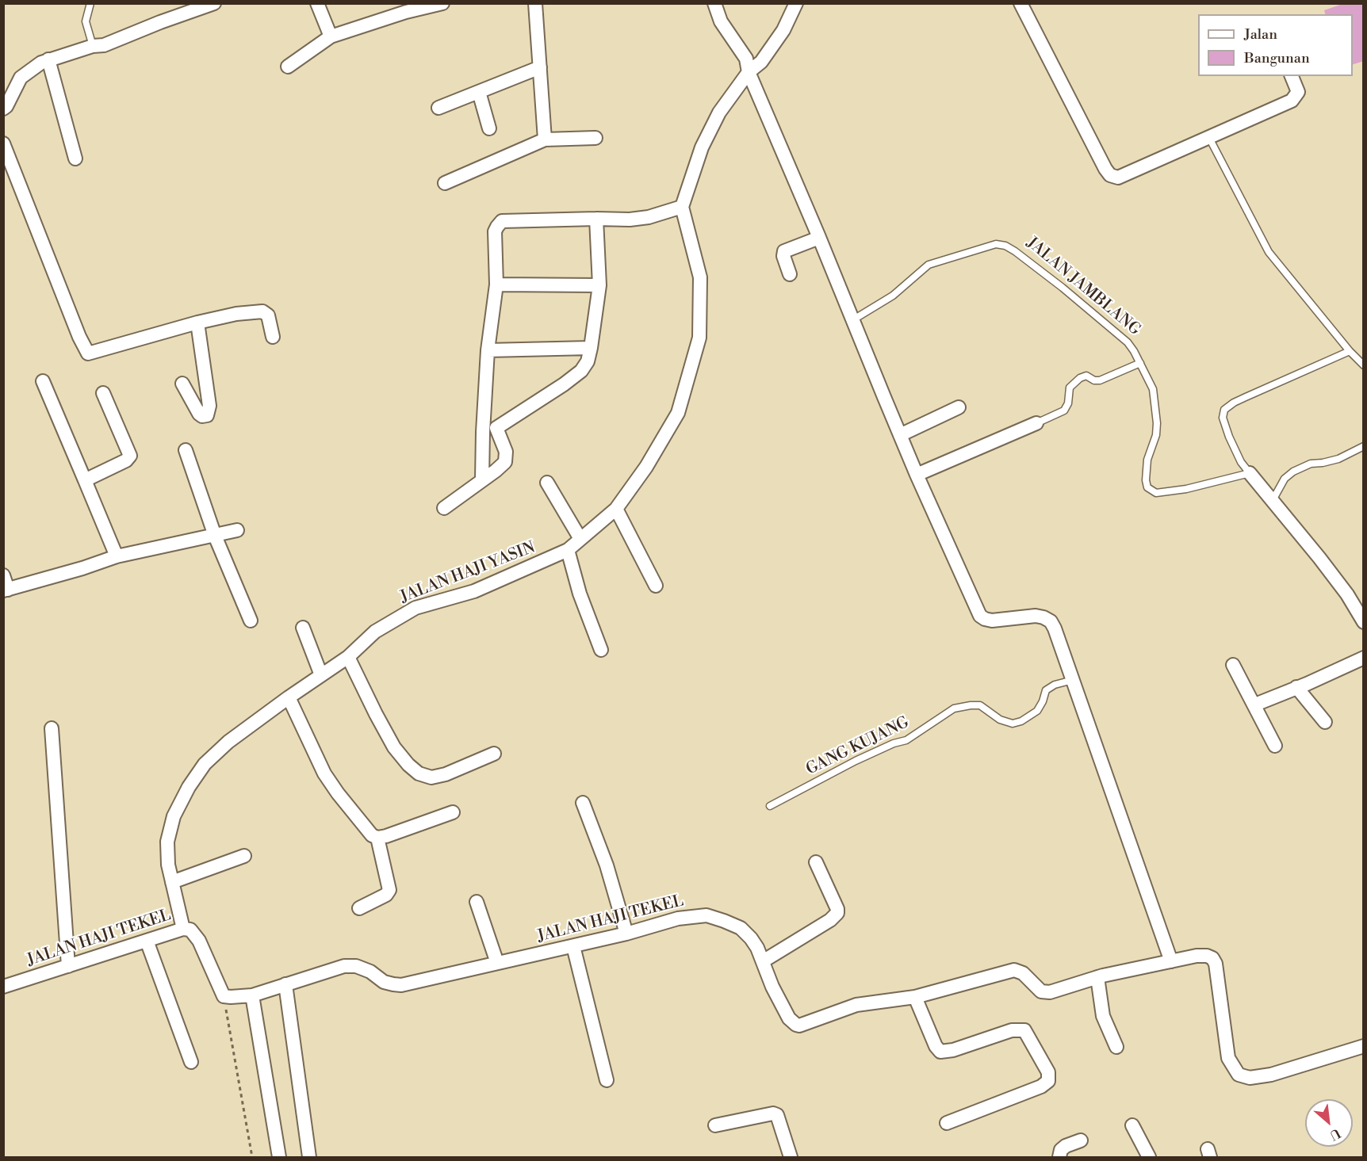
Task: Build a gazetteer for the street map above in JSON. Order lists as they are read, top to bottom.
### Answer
{
  "streets": {
    "street": ["JALAN HAJI YASIN", "JALAN HAJI TEKEL"],
    "lane": ["JALAN JAMBLANG", "GANG KUJANG"]
  },
  "crossings": [
    ["JALAN HAJI YASIN", "JALAN HAJI TEKEL"]
  ],
  "legend": ["Jalan", "Bangunan"],
  "north": "bottom right"
}
